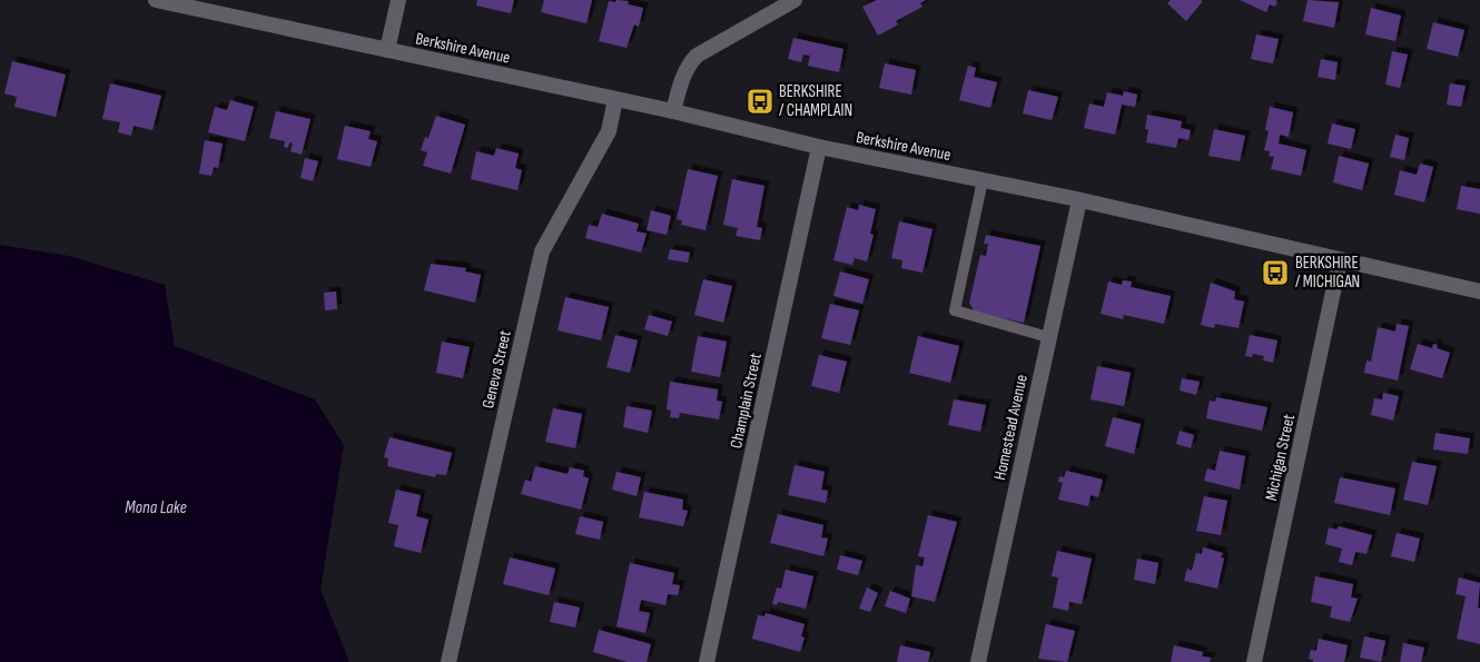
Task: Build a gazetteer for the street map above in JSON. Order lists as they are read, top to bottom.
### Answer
{
  "streets": {
    "street": [
      "Berkshire Avenue",
      "Geneva Street",
      "Champlain Street",
      "Homestead Avenue",
      "Michigan Street"
    ]
  },
  "crossings": [
    ["Berkshire Avenue", "Geneva Street"],
    ["Berkshire Avenue", "Champlain Street"],
    ["Berkshire Avenue", "Homestead Avenue"],
    ["Berkshire Avenue", "Michigan Street"]
  ],
  "water": ["Mona Lake"],
  "places": {
    "bus stop": ["BERKSHIRE / CHAMPLAIN", "BERKSHIRE / MICHIGAN"]
  }
}
